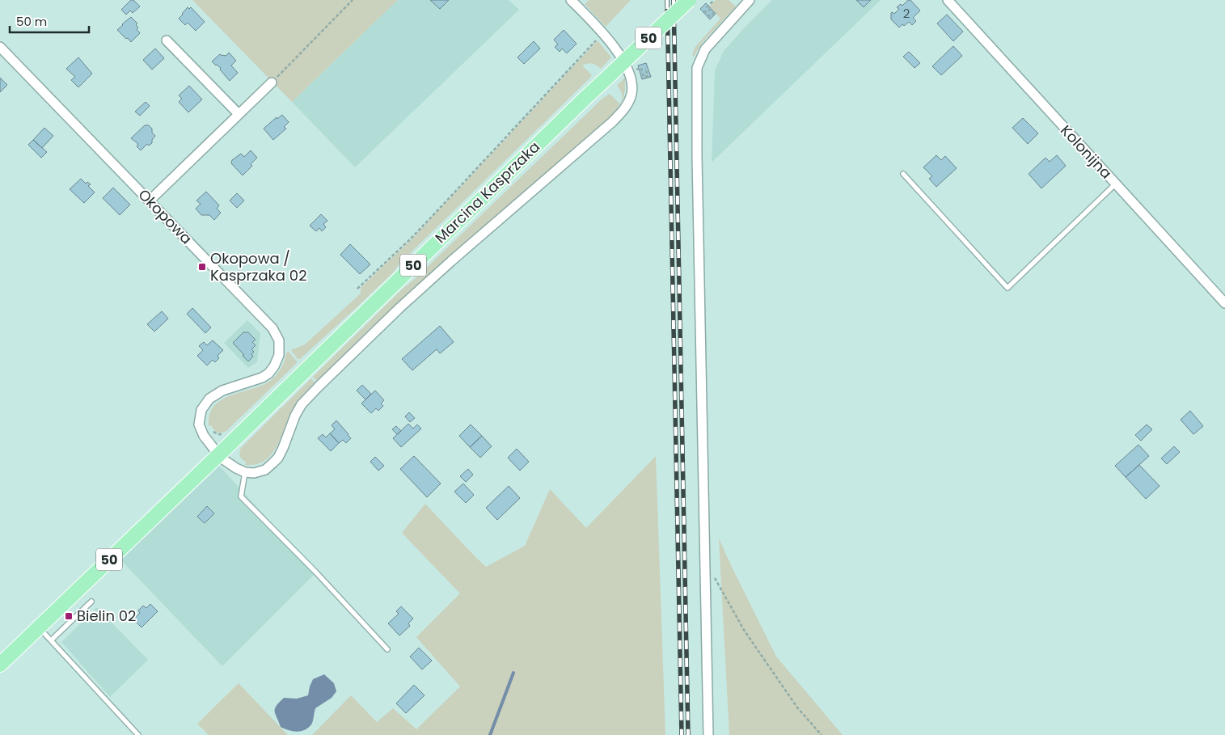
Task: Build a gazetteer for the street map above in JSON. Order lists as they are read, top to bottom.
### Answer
{
  "streets": {
    "main road": ["50", "Marcina Kasprzaka"],
    "street": ["Kolonijna", "Okopowa"]
  },
  "crossings": [
    ["Marcina Kasprzaka", "Okopowa"]
  ],
  "places": {
    "transit": ["Okopowa / Kasprzaka 02", "Bielin 02"]
  },
  "house_numbers": ["2"],
  "scale_bar": "50 m"
}
